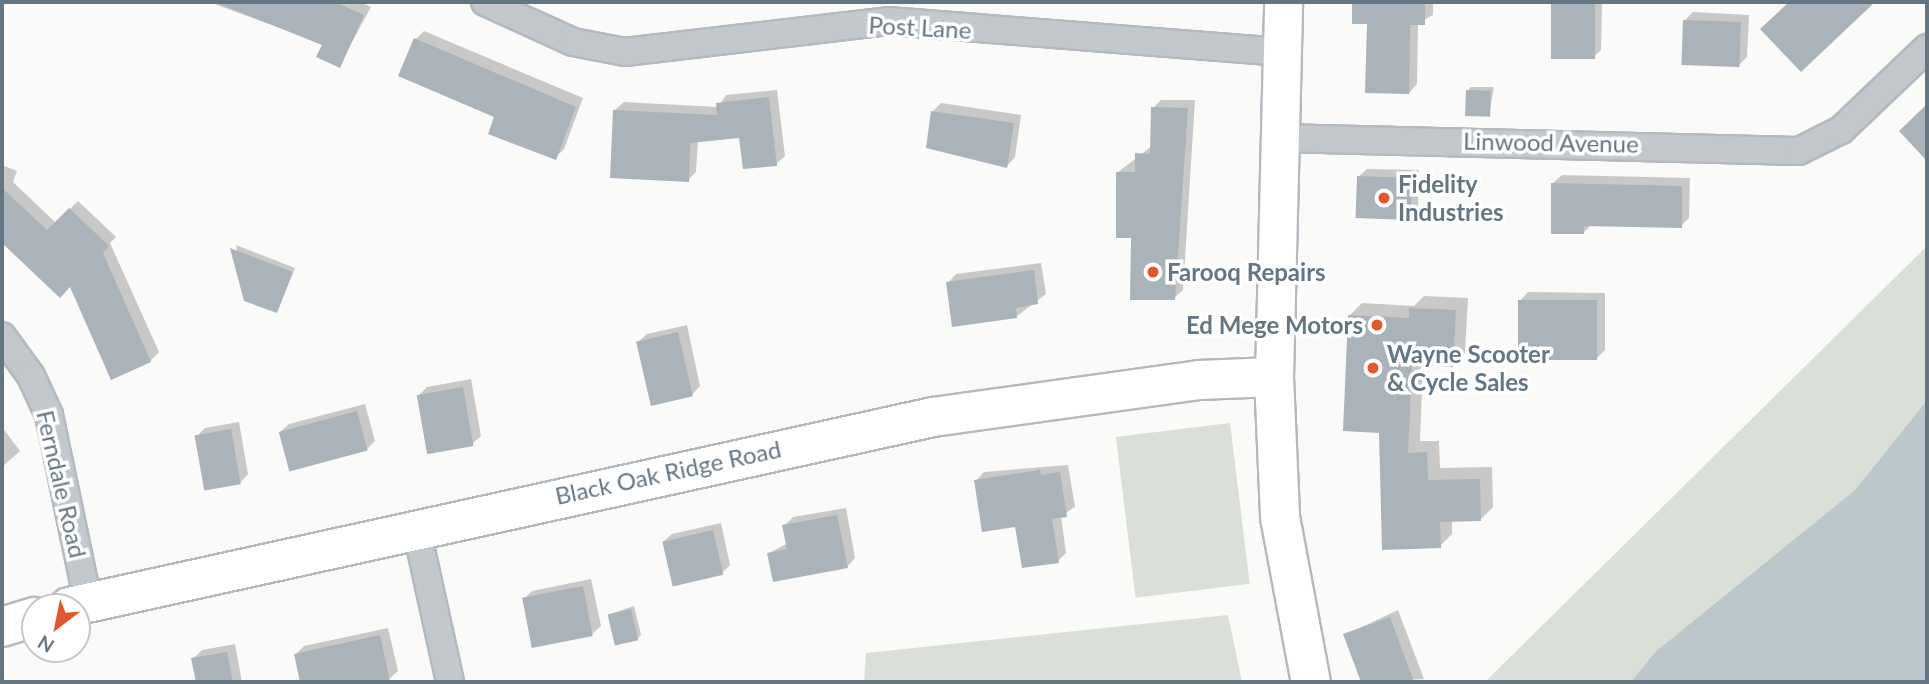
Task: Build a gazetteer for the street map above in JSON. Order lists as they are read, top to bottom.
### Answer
{
  "streets": {
    "main road": ["Black Oak Ridge Road"],
    "street": ["Post Lane", "Linwood Avenue", "Ferndale Road"]
  },
  "places": [
    "Fidelity Industries",
    "Farooq Repairs",
    "Ed Mege Motors",
    "Wayne Scooter & Cycle Sales"
  ],
  "north": "bottom left"
}
